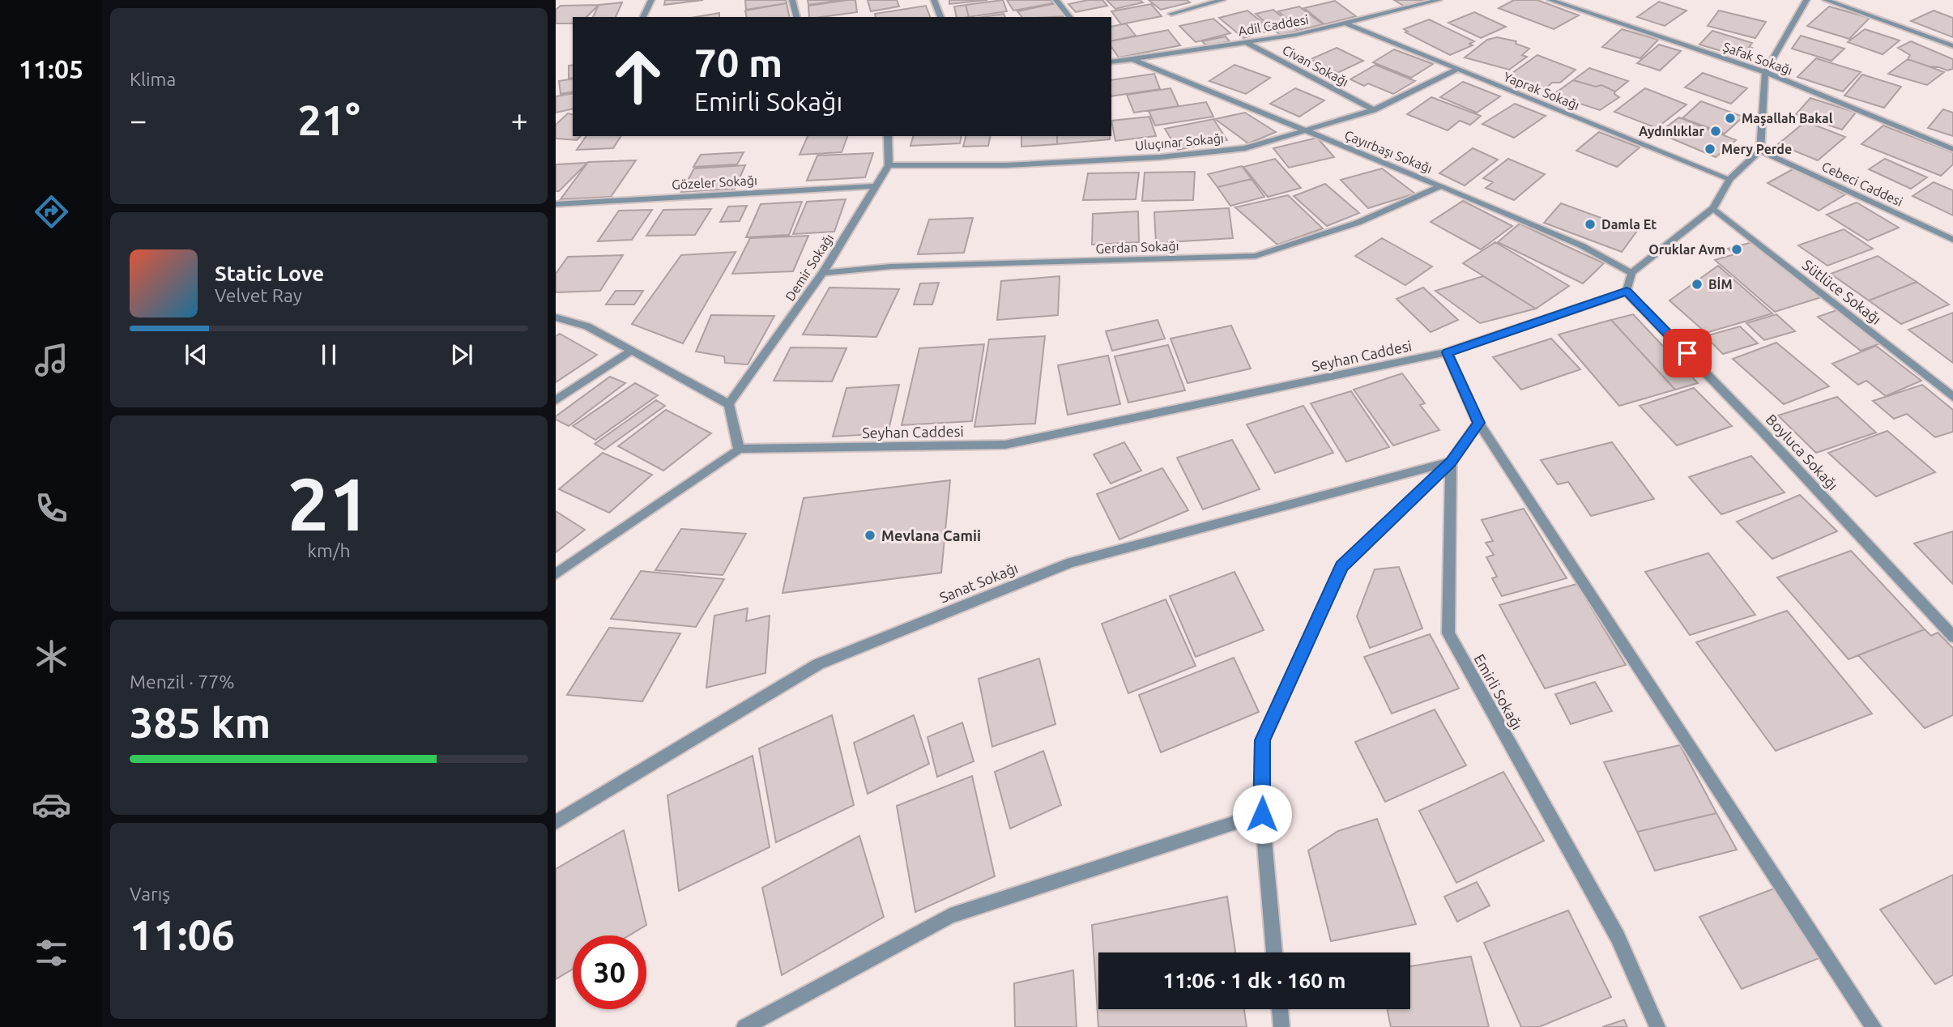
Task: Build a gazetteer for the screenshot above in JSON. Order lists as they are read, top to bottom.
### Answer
{
  "streets": {
    "street": [
      "Adil Caddesi",
      "Şafak Sokağı",
      "Civan Sokağı",
      "Yaprak Sokağı",
      "Uluçınar Sokağı",
      "Çayırbaşı Sokağı",
      "Gözeler Sokağı",
      "Cebeci Caddesi",
      "Gerdan Sokağı",
      "Demir Sokağı",
      "Sütlüce Sokağı",
      "Seyhan Caddesi",
      "Boyluca Sokağı",
      "Sanat Sokağı",
      "Emirli Sokağı"
    ]
  },
  "crossings": [
    ["Adil Caddesi", "Civan Sokağı"],
    ["Adil Caddesi", "Yaprak Sokağı"],
    ["Adil Caddesi", "Çayırbaşı Sokağı"],
    ["Civan Sokağı", "Uluçınar Sokağı"],
    ["Yaprak Sokağı", "Uluçınar Sokağı"],
    ["Uluçınar Sokağı", "Çayırbaşı Sokağı"],
    ["Uluçınar Sokağı", "Demir Sokağı"],
    ["Çayırbaşı Sokağı", "Gerdan Sokağı"],
    ["Gözeler Sokağı", "Demir Sokağı"],
    ["Gerdan Sokağı", "Demir Sokağı"],
    ["Seyhan Caddesi", "Boyluca Sokağı"],
    ["Sanat Sokağı", "Emirli Sokağı"]
  ],
  "places": [
    "Maşallah Bakal",
    "Aydınlıklar",
    "Mery Perde",
    "Damla Et",
    "Oruklar Avm",
    "BİM",
    "Mevlana Camii"
  ],
  "page": {
    "tabs": "11:05",
    "tile": [
      "Klima",
      ["21", "km/h"],
      ["Menzil · 77%", "385 km"],
      ["Varış", "11:06"]
    ],
    "turn": ["70 m", "Emirli Sokağı"],
    "heat": ["−", "21°", "+"],
    "song": ["Static Love", "Velvet Ray"],
    "limit": "30",
    "trip": "11:06 · 1 dk · 160 m"
  }
}
